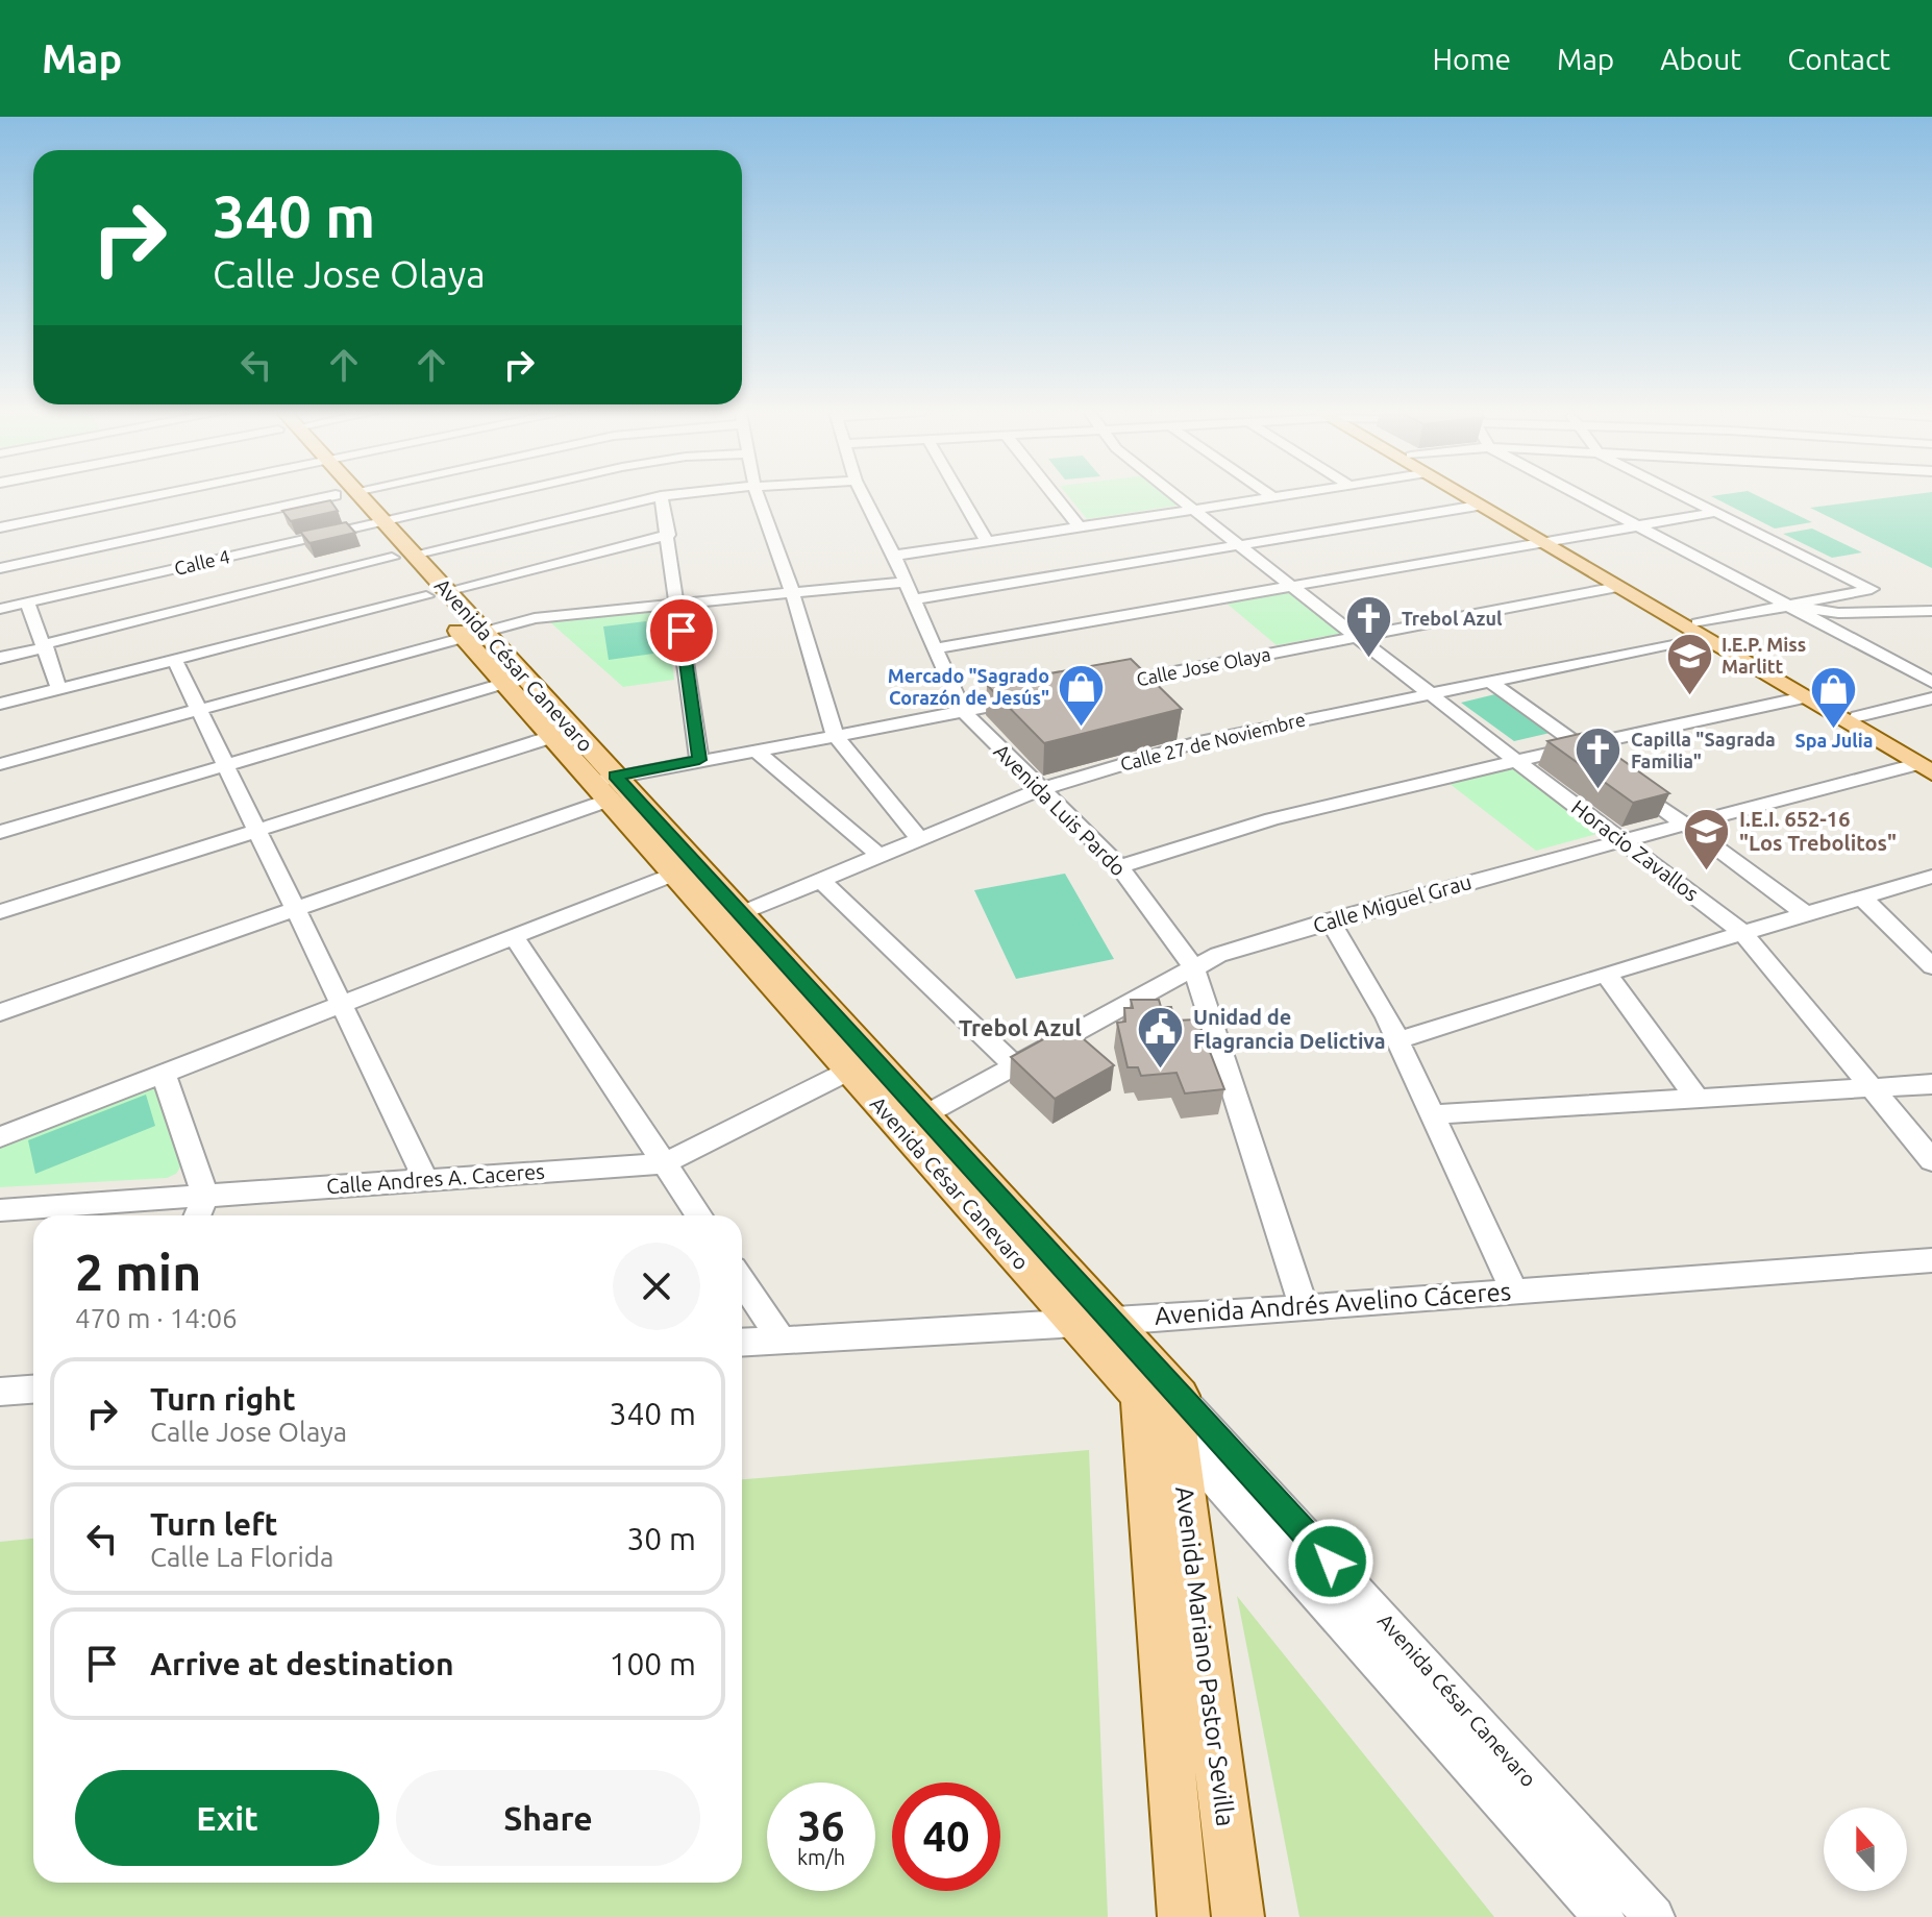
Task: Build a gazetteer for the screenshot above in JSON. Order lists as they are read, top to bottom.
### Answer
{
  "streets": {
    "main road": ["Avenida César Canevaro", "Avenida Mariano Pastor Sevilla"],
    "street": [
      "Calle 4",
      "Calle Jose Olaya",
      "Calle 27 de Noviembre",
      "Avenida Luis Pardo",
      "Horacio Zavallos",
      "Calle Miguel Grau",
      "Calle Andres A. Caceres",
      "Avenida Andrés Avelino Cáceres"
    ]
  },
  "crossings": [
    ["Calle 4", "Avenida César Canevaro"],
    ["Avenida César Canevaro", "Calle 27 de Noviembre"],
    ["Avenida César Canevaro", "Calle Miguel Grau"],
    ["Avenida César Canevaro", "Calle Andres A. Caceres"],
    ["Avenida César Canevaro", "Avenida Andrés Avelino Cáceres"],
    ["Avenida César Canevaro", "Avenida Mariano Pastor Sevilla"],
    ["Calle Jose Olaya", "Horacio Zavallos"],
    ["Calle 27 de Noviembre", "Avenida Luis Pardo"],
    ["Calle 27 de Noviembre", "Horacio Zavallos"],
    ["Avenida Luis Pardo", "Calle Miguel Grau"],
    ["Avenida Luis Pardo", "Avenida Andrés Avelino Cáceres"],
    ["Horacio Zavallos", "Calle Miguel Grau"]
  ],
  "districts": ["Trebol Azul"],
  "places": {
    "church": ["Trebol Azul", "Capilla \"Sagrada Familia\""],
    "school or university": ["I.E.P. Miss Marlitt", "I.E.I. 652-16 \"Los Trebolitos\""],
    "shop": ["Mercado \"Sagrado Corazón de Jesús\"", "Spa Julia"],
    "public building": ["Unidad de Flagrancia Delictiva"]
  },
  "north": "top",
  "page": {
    "header": "Map",
    "nav": [
      "Home",
      "Map",
      "About",
      "Contact"
    ],
    "turn": ["340 m", "Calle Jose Olaya"],
    "heading": ["2 min", "470 m · 14:06"],
    "list": [
      {
        "name": "Turn right",
        "note": "Calle Jose Olaya",
        "value": "340 m"
      },
      {
        "name": "Turn left",
        "note": "Calle La Florida",
        "value": "30 m"
      },
      {
        "name": "Arrive at destination",
        "value": "100 m"
      }
    ],
    "buttons": ["Exit", "Share"],
    "speed": "36 km/h",
    "limit": "40"
  }
}
